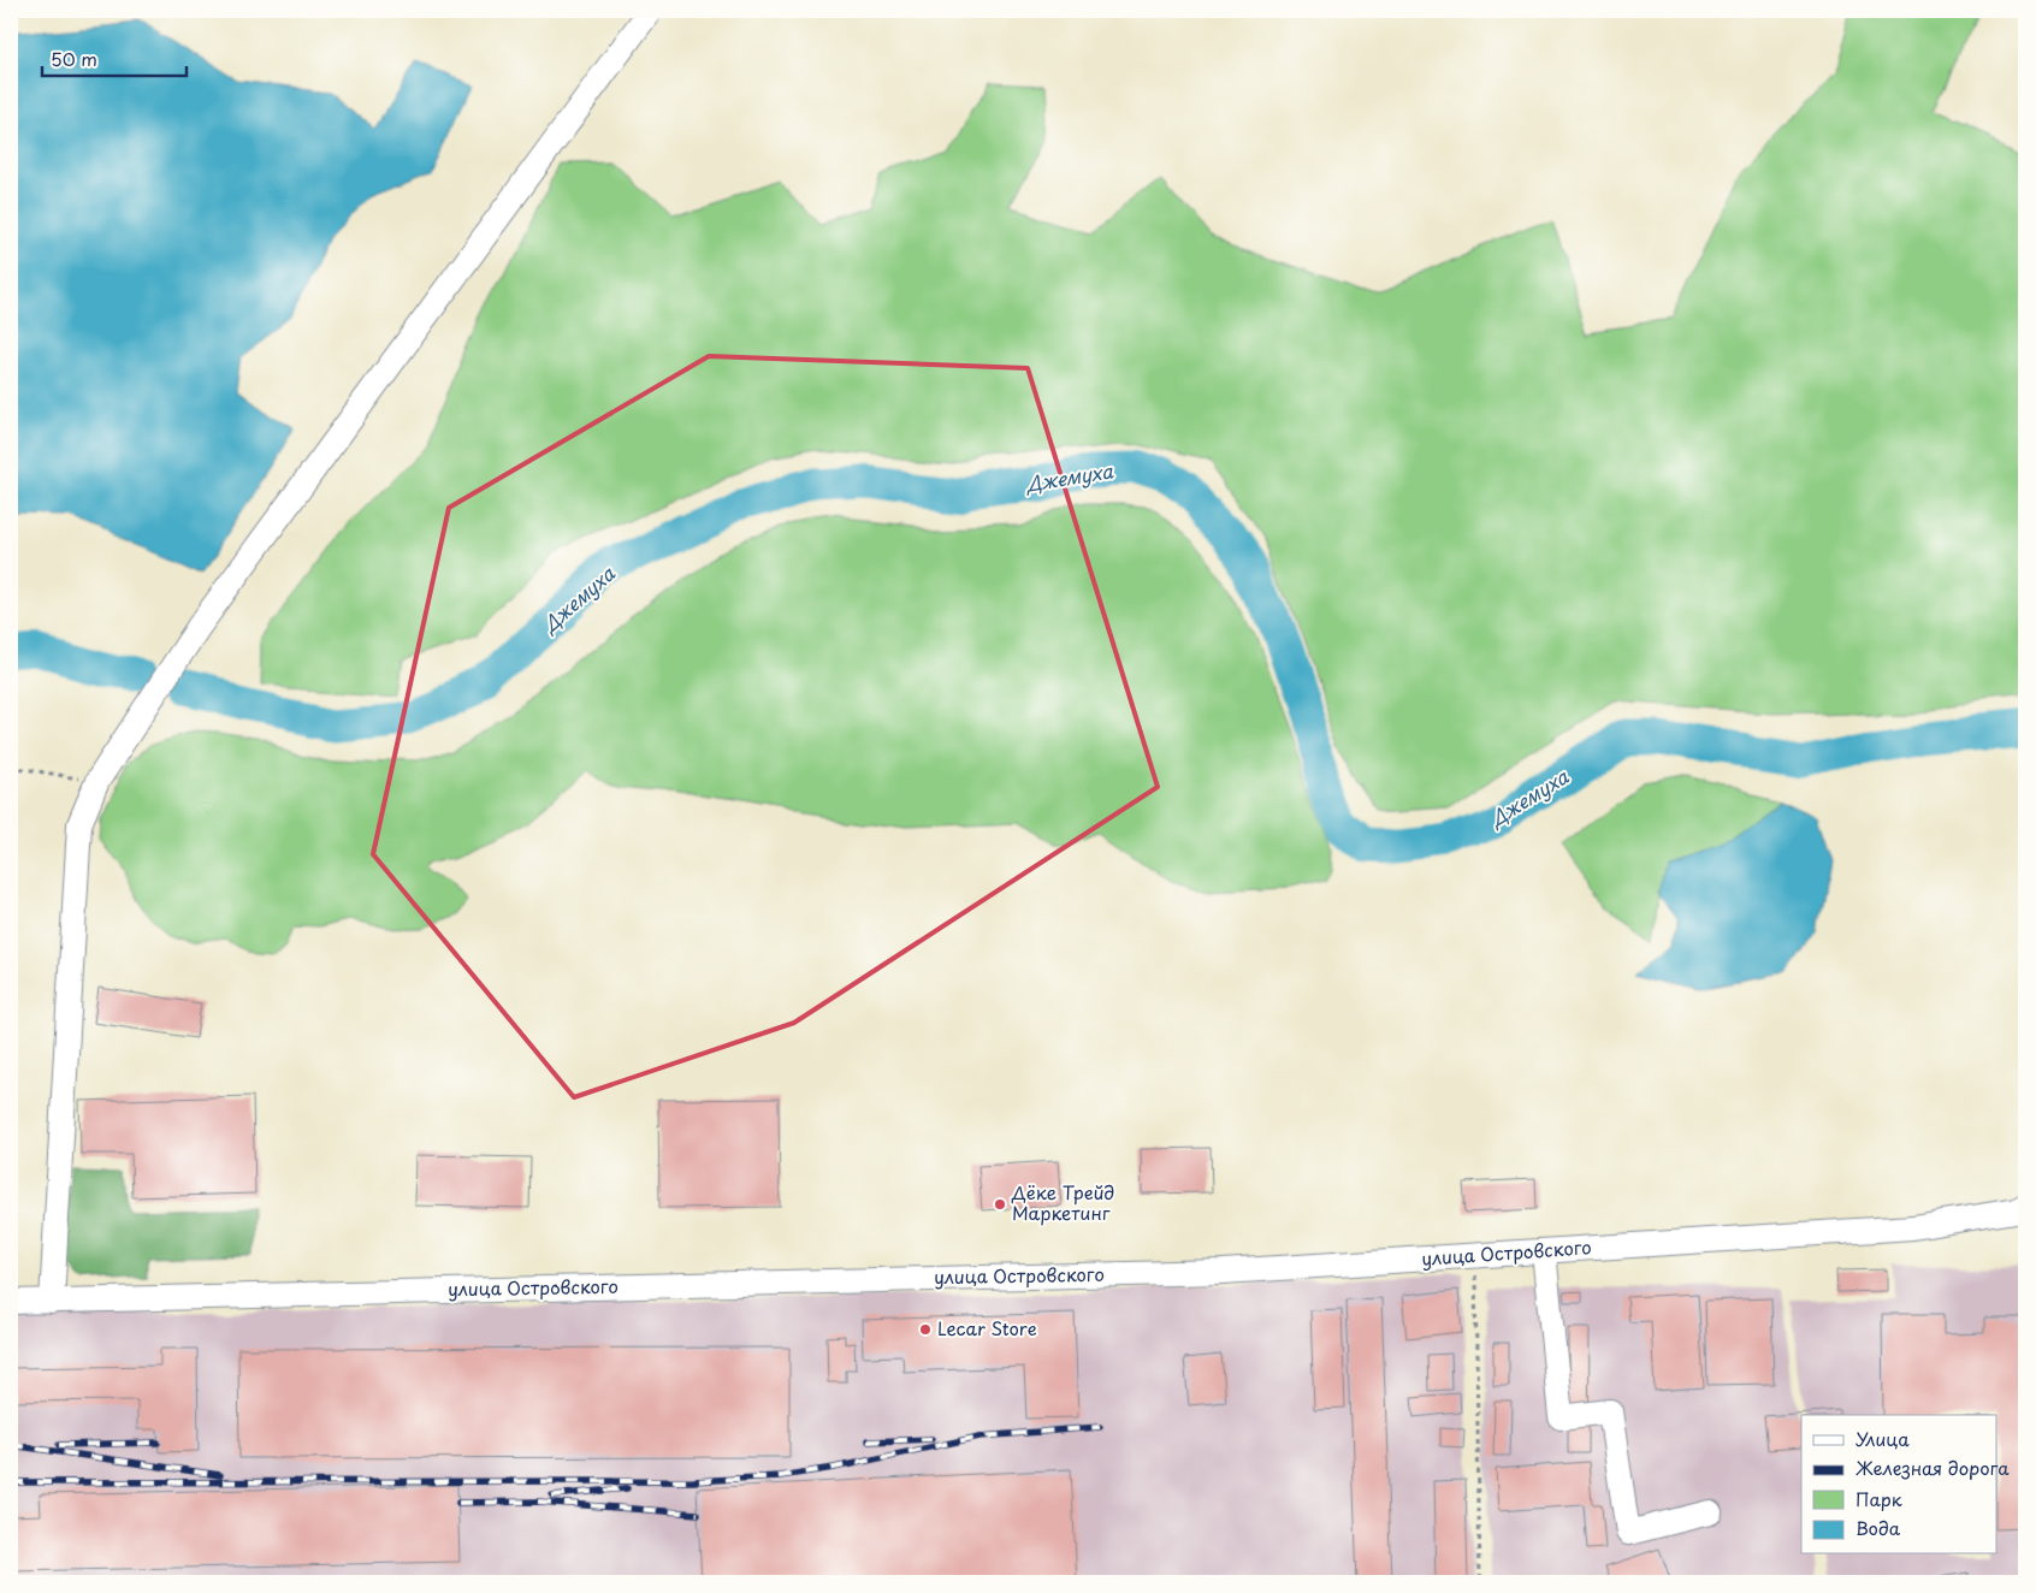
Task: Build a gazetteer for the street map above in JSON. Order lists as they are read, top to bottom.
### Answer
{
  "streets": {
    "street": ["улица Островского"]
  },
  "water": ["Джемуха"],
  "places": ["Дёке Трейд Маркетинг", "Lecar Store"],
  "legend": [
    "Улица",
    "Железная дорога",
    "Парк",
    "Вода"
  ],
  "scale_bar": "50 m"
}
